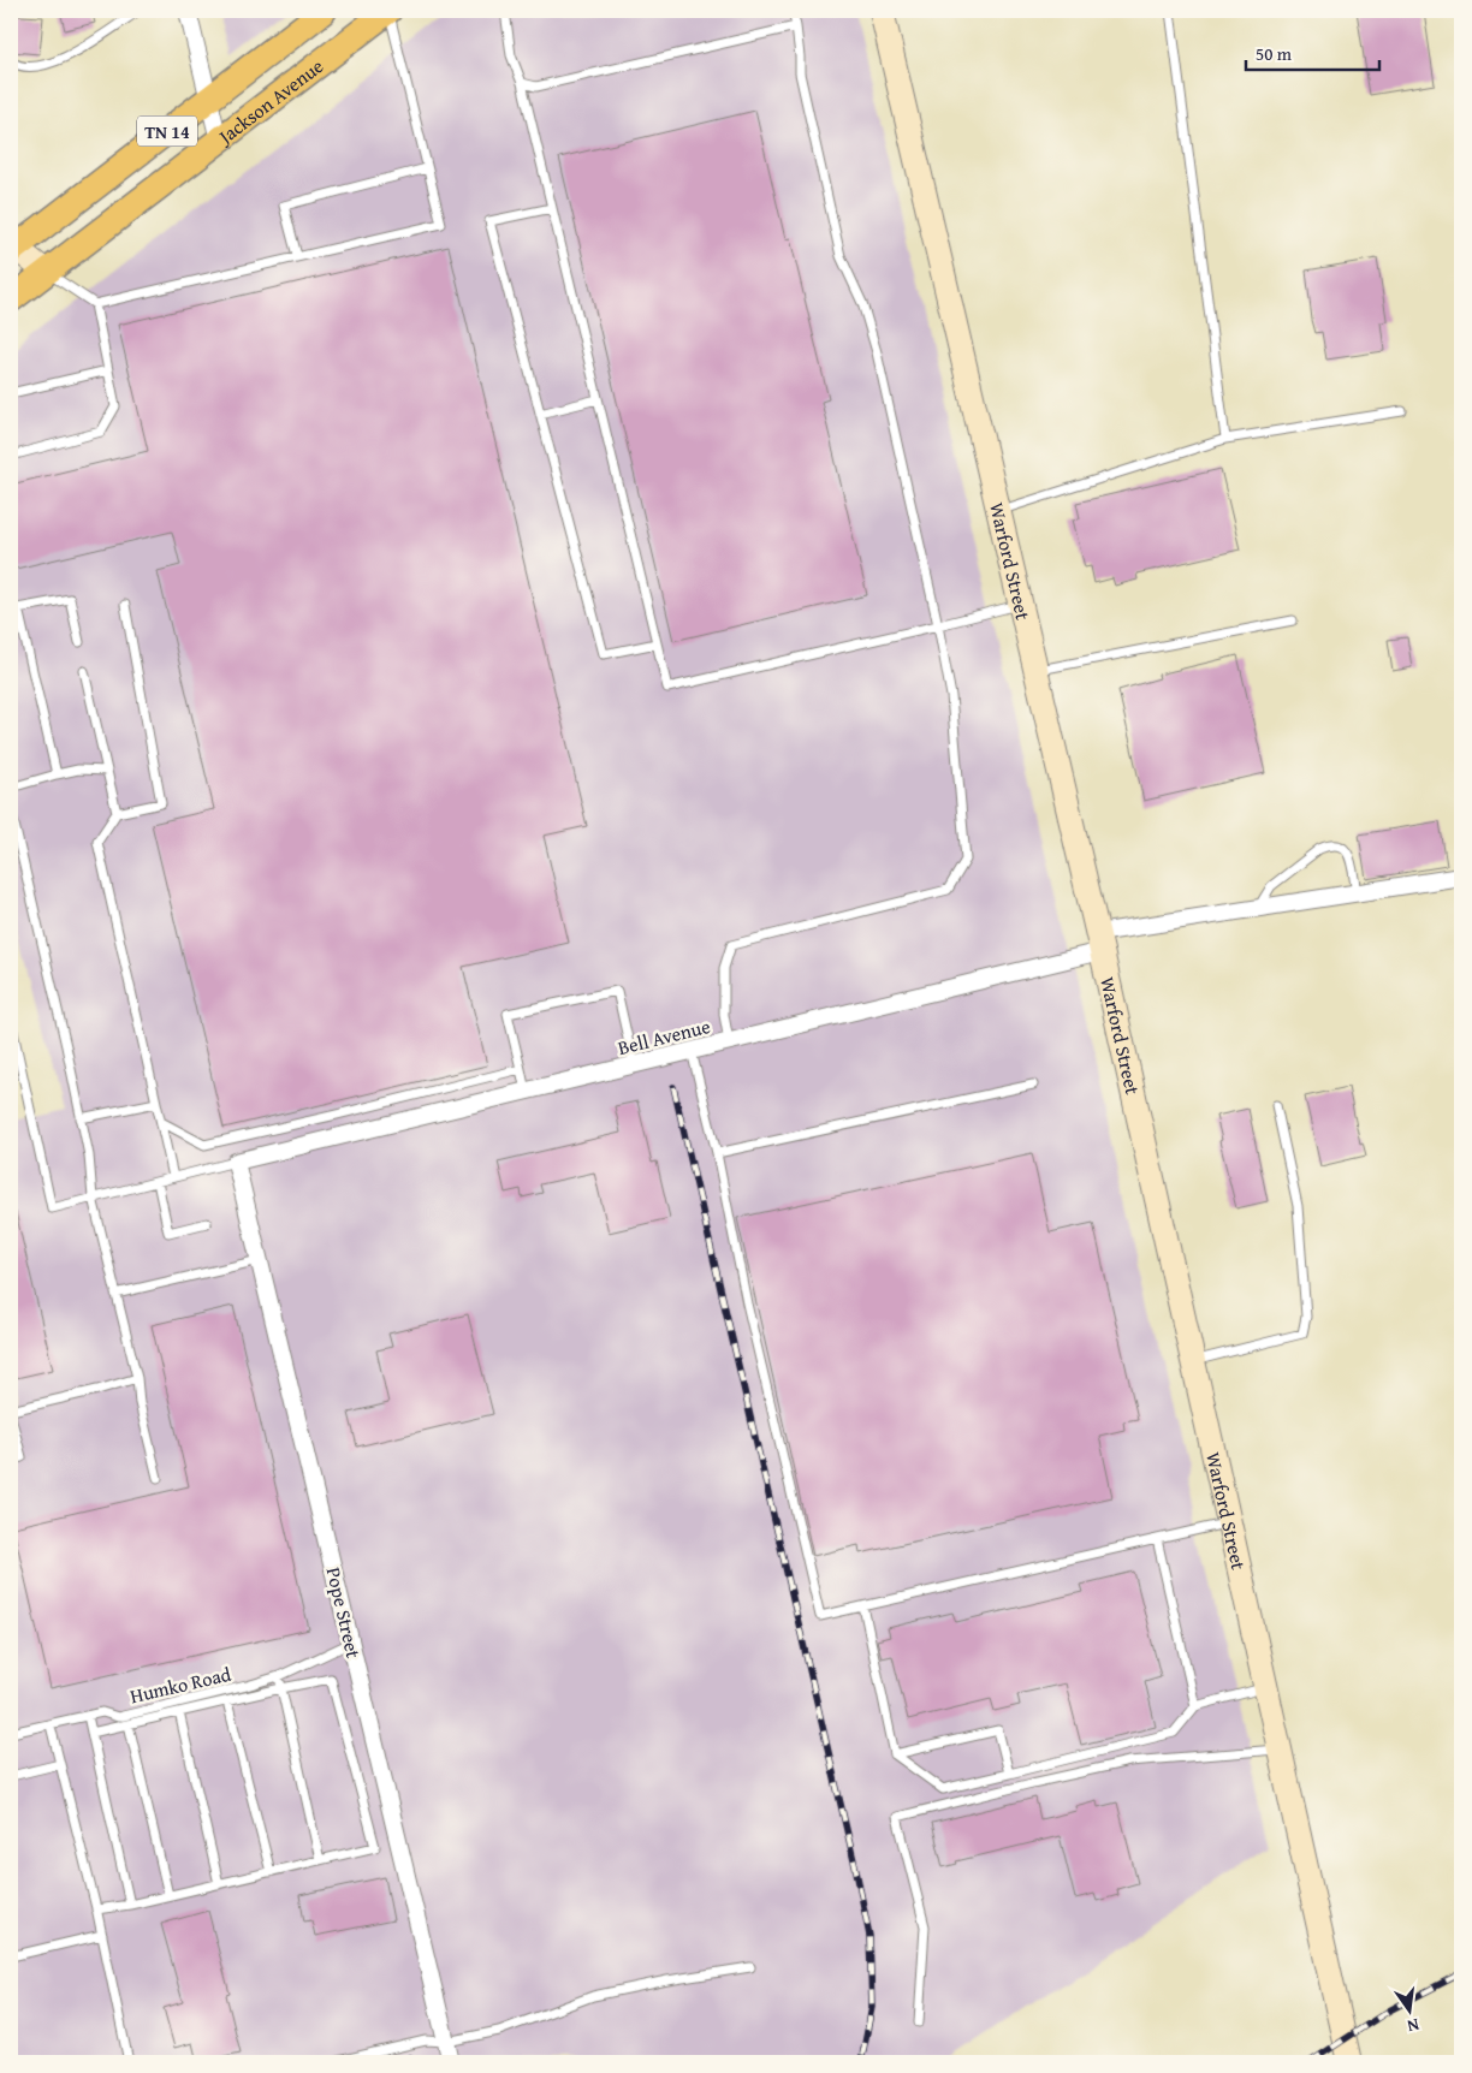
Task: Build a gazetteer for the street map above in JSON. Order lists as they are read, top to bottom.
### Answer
{
  "streets": {
    "main road": ["Jackson Avenue", "TN 14", "Warford Street"],
    "street": ["Bell Avenue", "Pope Street"],
    "lane": ["Humko Road"]
  },
  "crossings": [
    ["Warford Street", "Bell Avenue"],
    ["Bell Avenue", "Pope Street"],
    ["Pope Street", "Humko Road"]
  ],
  "scale_bar": "50 m",
  "north": "bottom"
}
